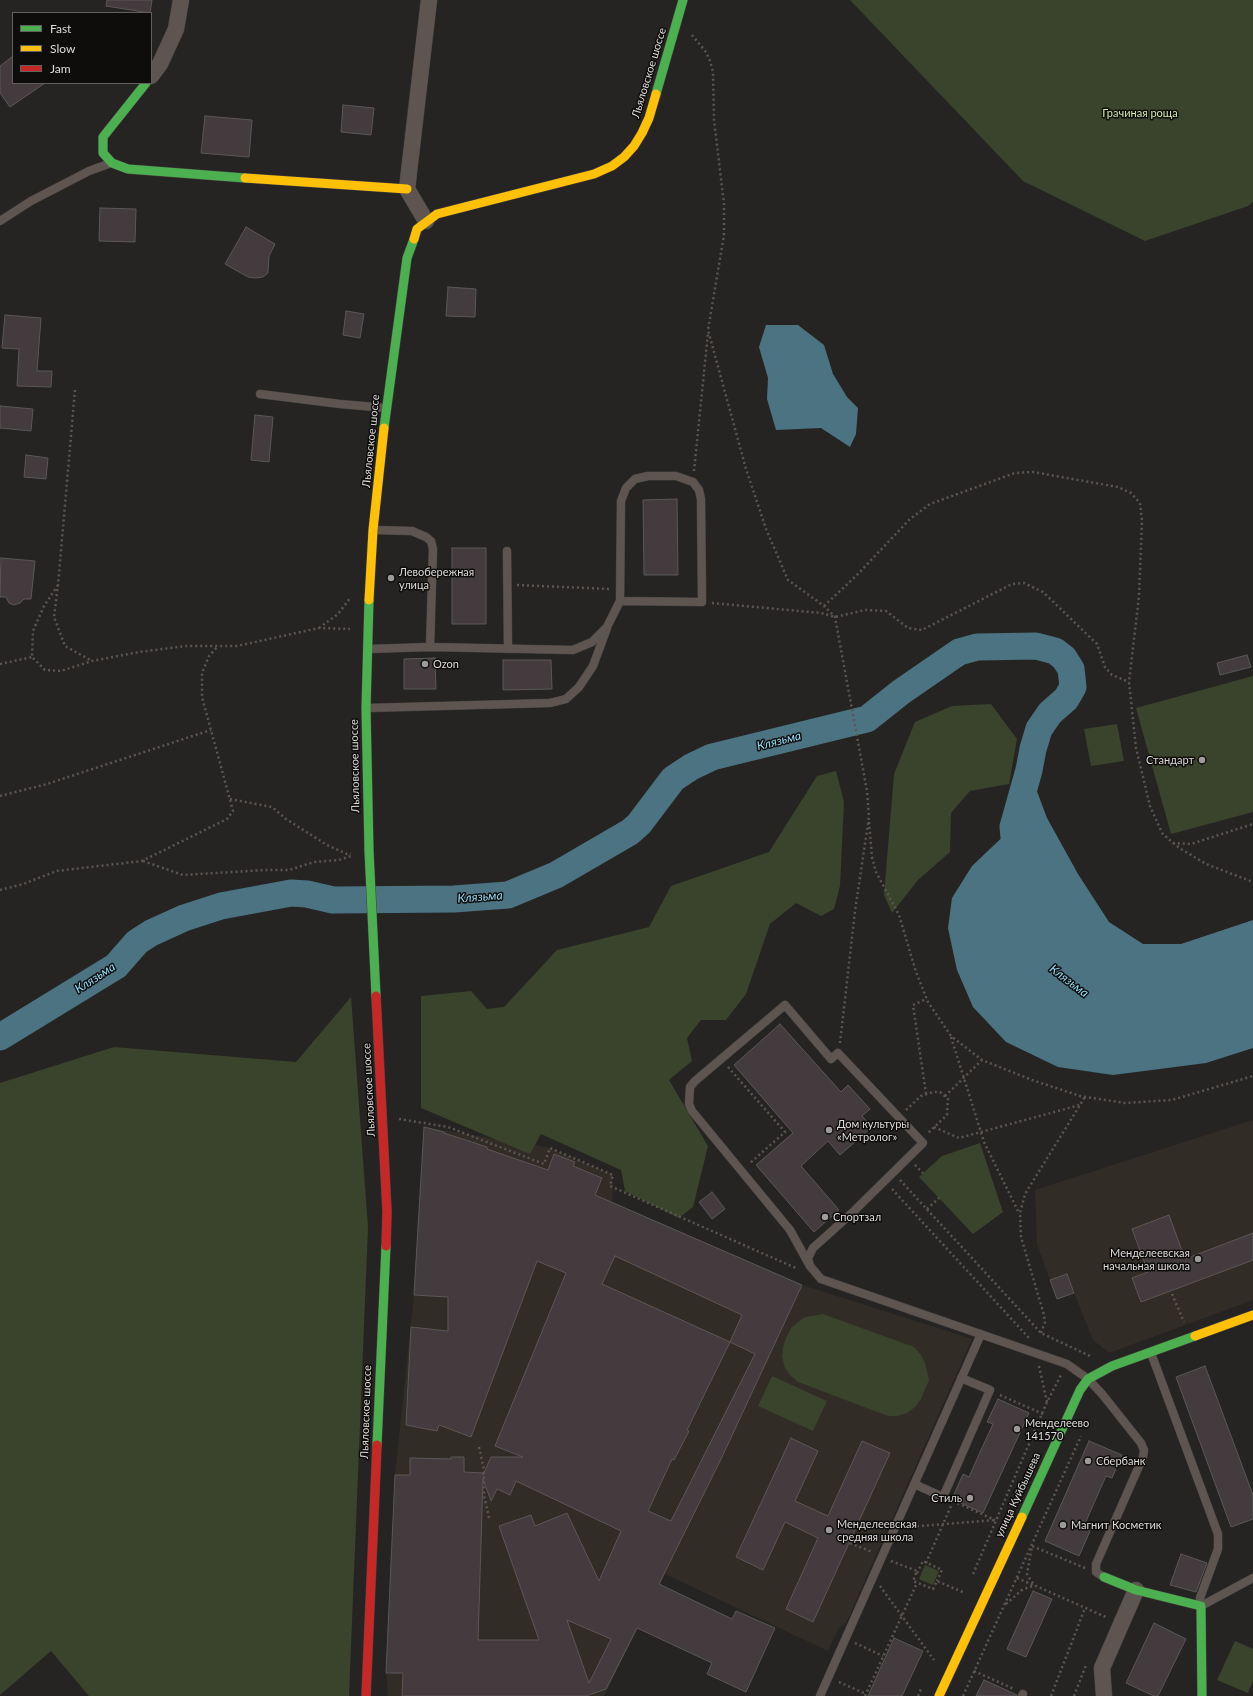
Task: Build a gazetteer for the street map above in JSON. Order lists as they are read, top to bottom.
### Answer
{
  "streets": {
    "street": ["Льяловское шоссе", "улица Куйбышева"]
  },
  "water": ["Клязьма"],
  "parks": ["Грачиная роща"],
  "places": [
    "Левобережная улица",
    "Ozon",
    "Стандарт",
    "Дом культуры «Метролог»",
    "Спортзал",
    "Менделеевская начальная школа",
    "Менделеево 141570",
    "Сбербанк",
    "Стиль",
    "Магнит Косметик",
    "Менделеевская средняя школа"
  ],
  "legend": ["Fast", "Slow", "Jam"]
}
